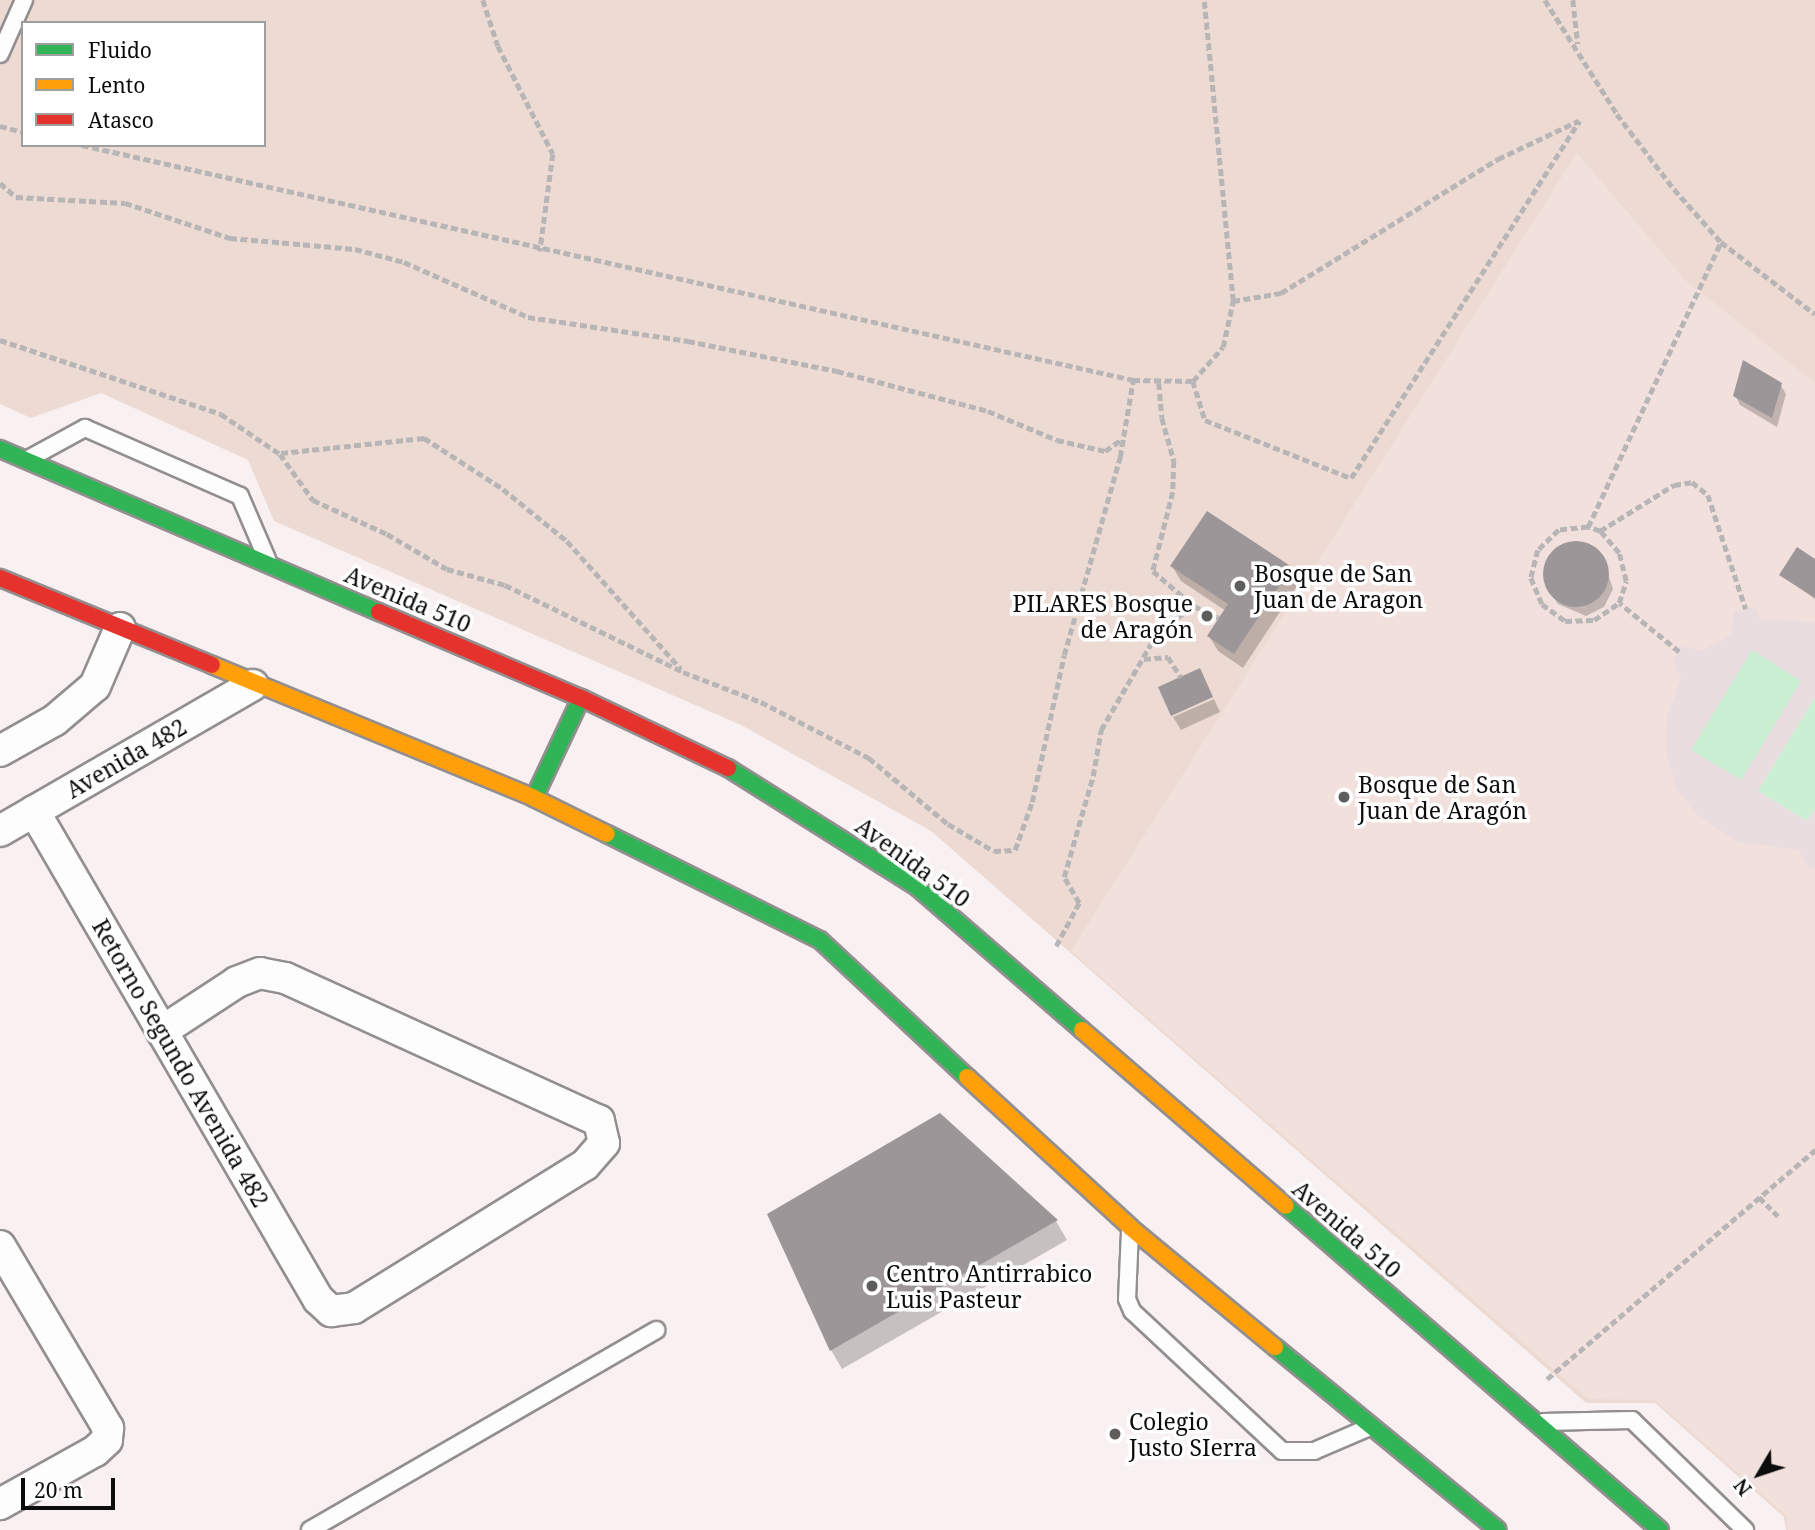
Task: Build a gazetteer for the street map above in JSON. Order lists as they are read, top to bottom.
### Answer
{
  "streets": {
    "main road": ["Avenida 510"],
    "street": ["Avenida 482", "Retorno Segundo Avenida 482"]
  },
  "crossings": [
    ["Avenida 482", "Retorno Segundo Avenida 482"]
  ],
  "places": [
    "Bosque de San Juan de Aragon",
    "PILARES Bosque de Aragón",
    "Bosque de San Juan de Aragón",
    "Centro Antirrabico Luis Pasteur",
    "Colegio Justo SIerra"
  ],
  "legend": ["Fluido", "Lento", "Atasco"],
  "scale_bar": "20 m",
  "north": "bottom left"
}
